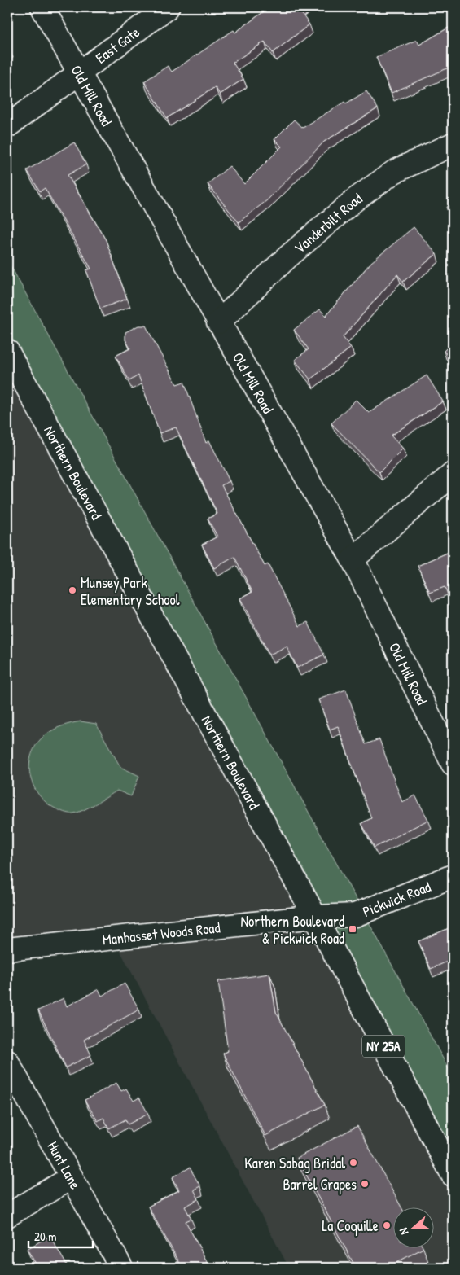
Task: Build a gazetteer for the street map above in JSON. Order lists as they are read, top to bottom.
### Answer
{
  "streets": {
    "street": [
      "East Gate",
      "Old Mill Road",
      "Vanderbilt Road",
      "Northern Boulevard",
      "Pickwick Road",
      "Manhasset Woods Road",
      "NY 25A",
      "Hunt Lane"
    ]
  },
  "crossings": [
    ["East Gate", "Old Mill Road"],
    ["Old Mill Road", "Vanderbilt Road"],
    ["Northern Boulevard", "Pickwick Road"],
    ["Northern Boulevard", "Manhasset Woods Road"],
    ["Pickwick Road", "Manhasset Woods Road"]
  ],
  "places": {
    "other": [
      "Munsey Park Elementary School",
      "Karen Sabag Bridal",
      "Barrel Grapes",
      "La Coquille"
    ],
    "transit": ["Northern Boulevard & Pickwick Road"]
  },
  "scale_bar": "20 m",
  "north": "left"
}
